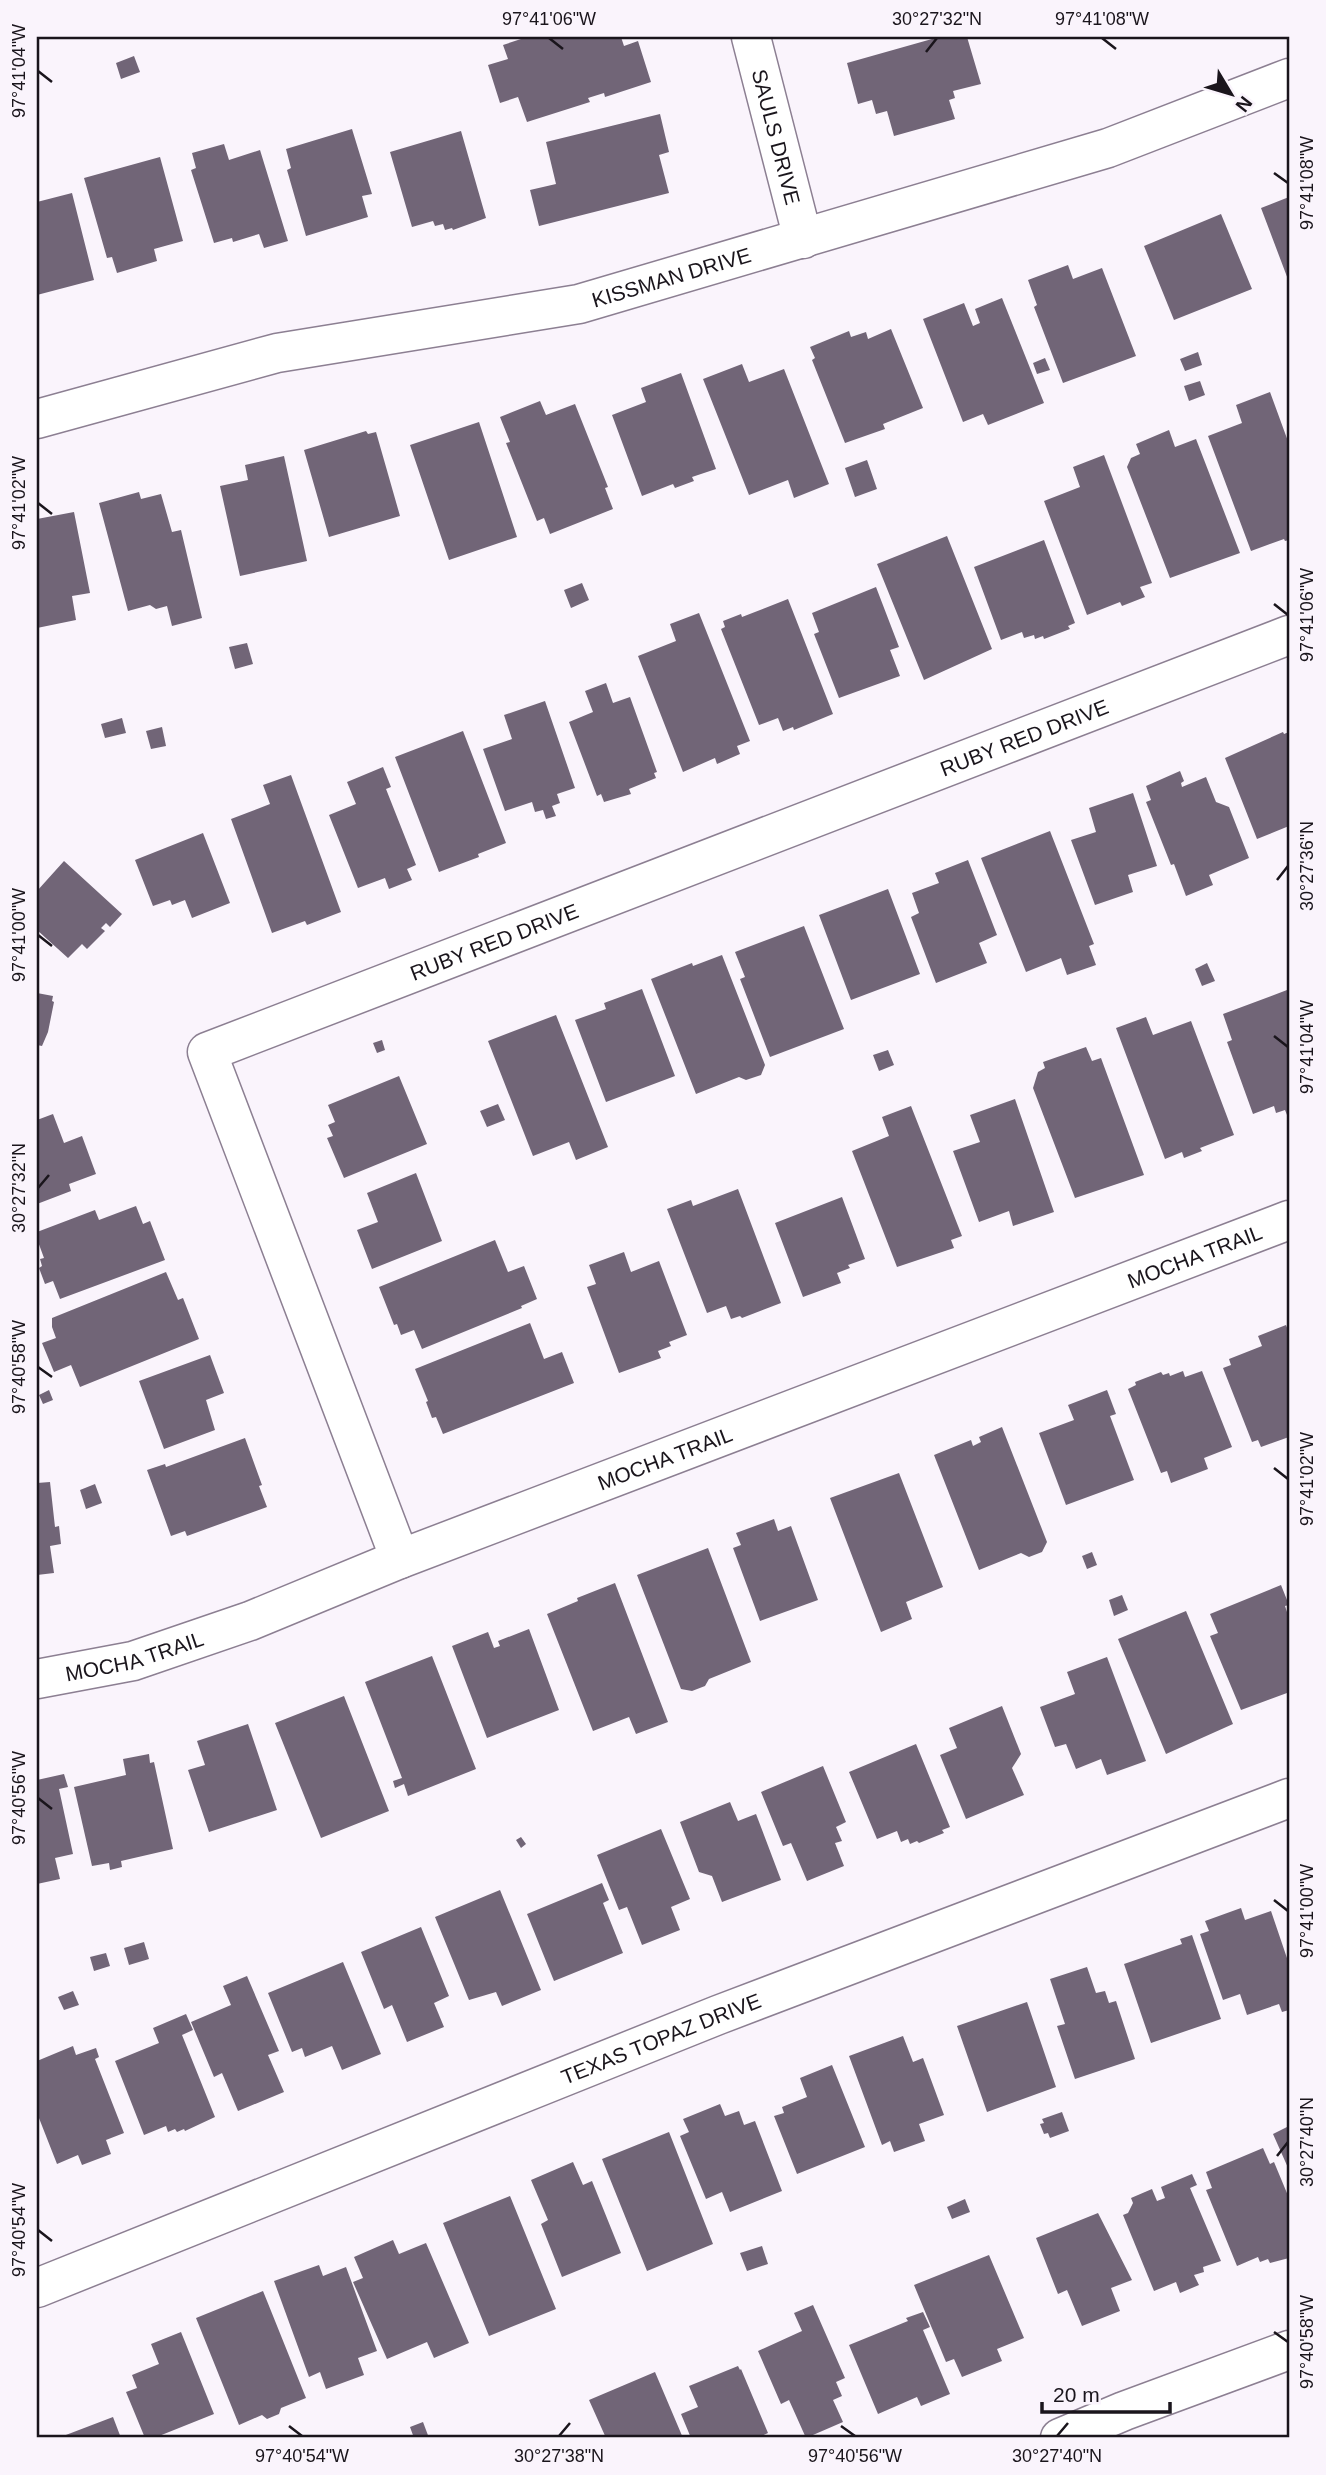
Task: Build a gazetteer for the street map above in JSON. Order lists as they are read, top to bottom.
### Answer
{
  "streets": {
    "street": [
      "SAULS DRIVE",
      "KISSMAN DRIVE",
      "RUBY RED DRIVE",
      "MOCHA TRAIL",
      "TEXAS TOPAZ DRIVE"
    ]
  },
  "crossings": [
    ["SAULS DRIVE", "KISSMAN DRIVE"],
    ["RUBY RED DRIVE", "MOCHA TRAIL"]
  ],
  "scale_bar": "20 m",
  "north": "bottom right",
  "coordinates": [
    "97°41'06\"W",
    "30°27'32\"N",
    "97°41'08\"W",
    "97°41'04\"W",
    "97°41'02\"W",
    "30°27'36\"N",
    "97°41'00\"W",
    "97°40'58\"W",
    "97°40'56\"W",
    "30°27'40\"N",
    "97°40'54\"W",
    "30°27'38\"N"
  ]
}
